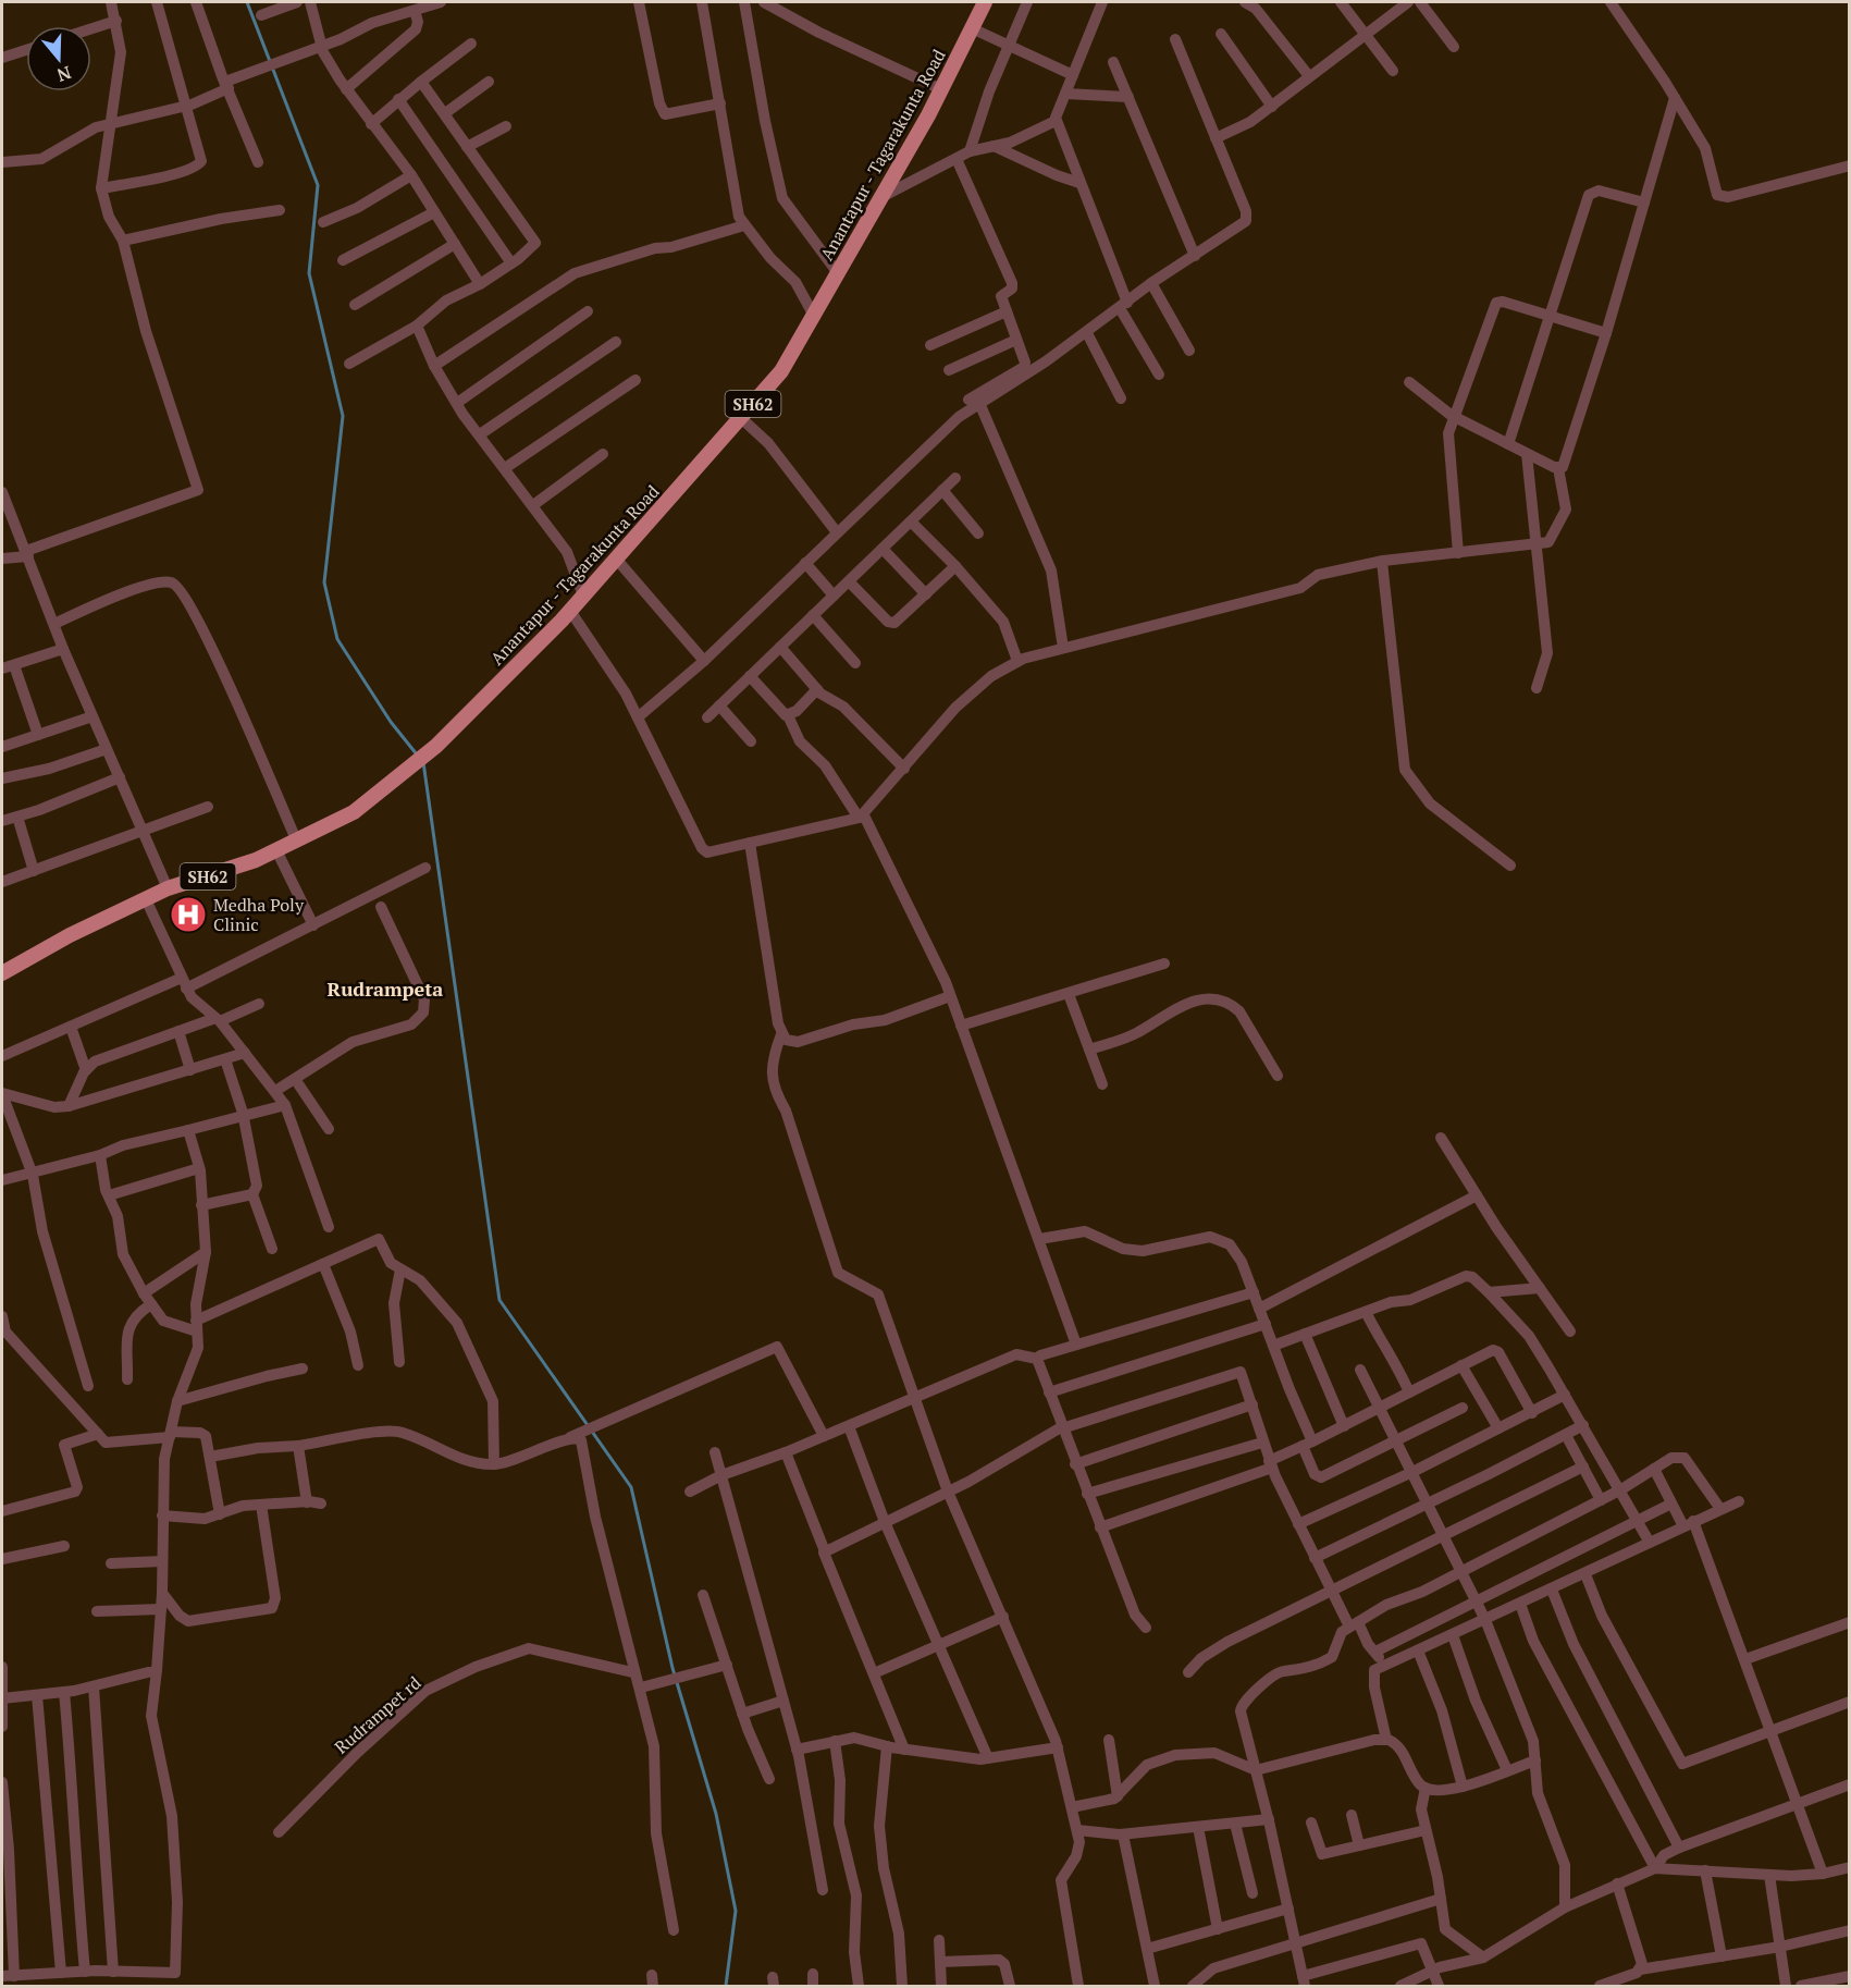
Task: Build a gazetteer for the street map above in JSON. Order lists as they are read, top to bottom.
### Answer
{
  "streets": {
    "main road": ["Anantapur - Tagarakunta Road", "SH62"],
    "street": ["Rudrampet rd"]
  },
  "districts": ["Rudrampeta"],
  "places": {
    "hospital": ["Medha Poly Clinic"]
  },
  "north": "bottom"
}
